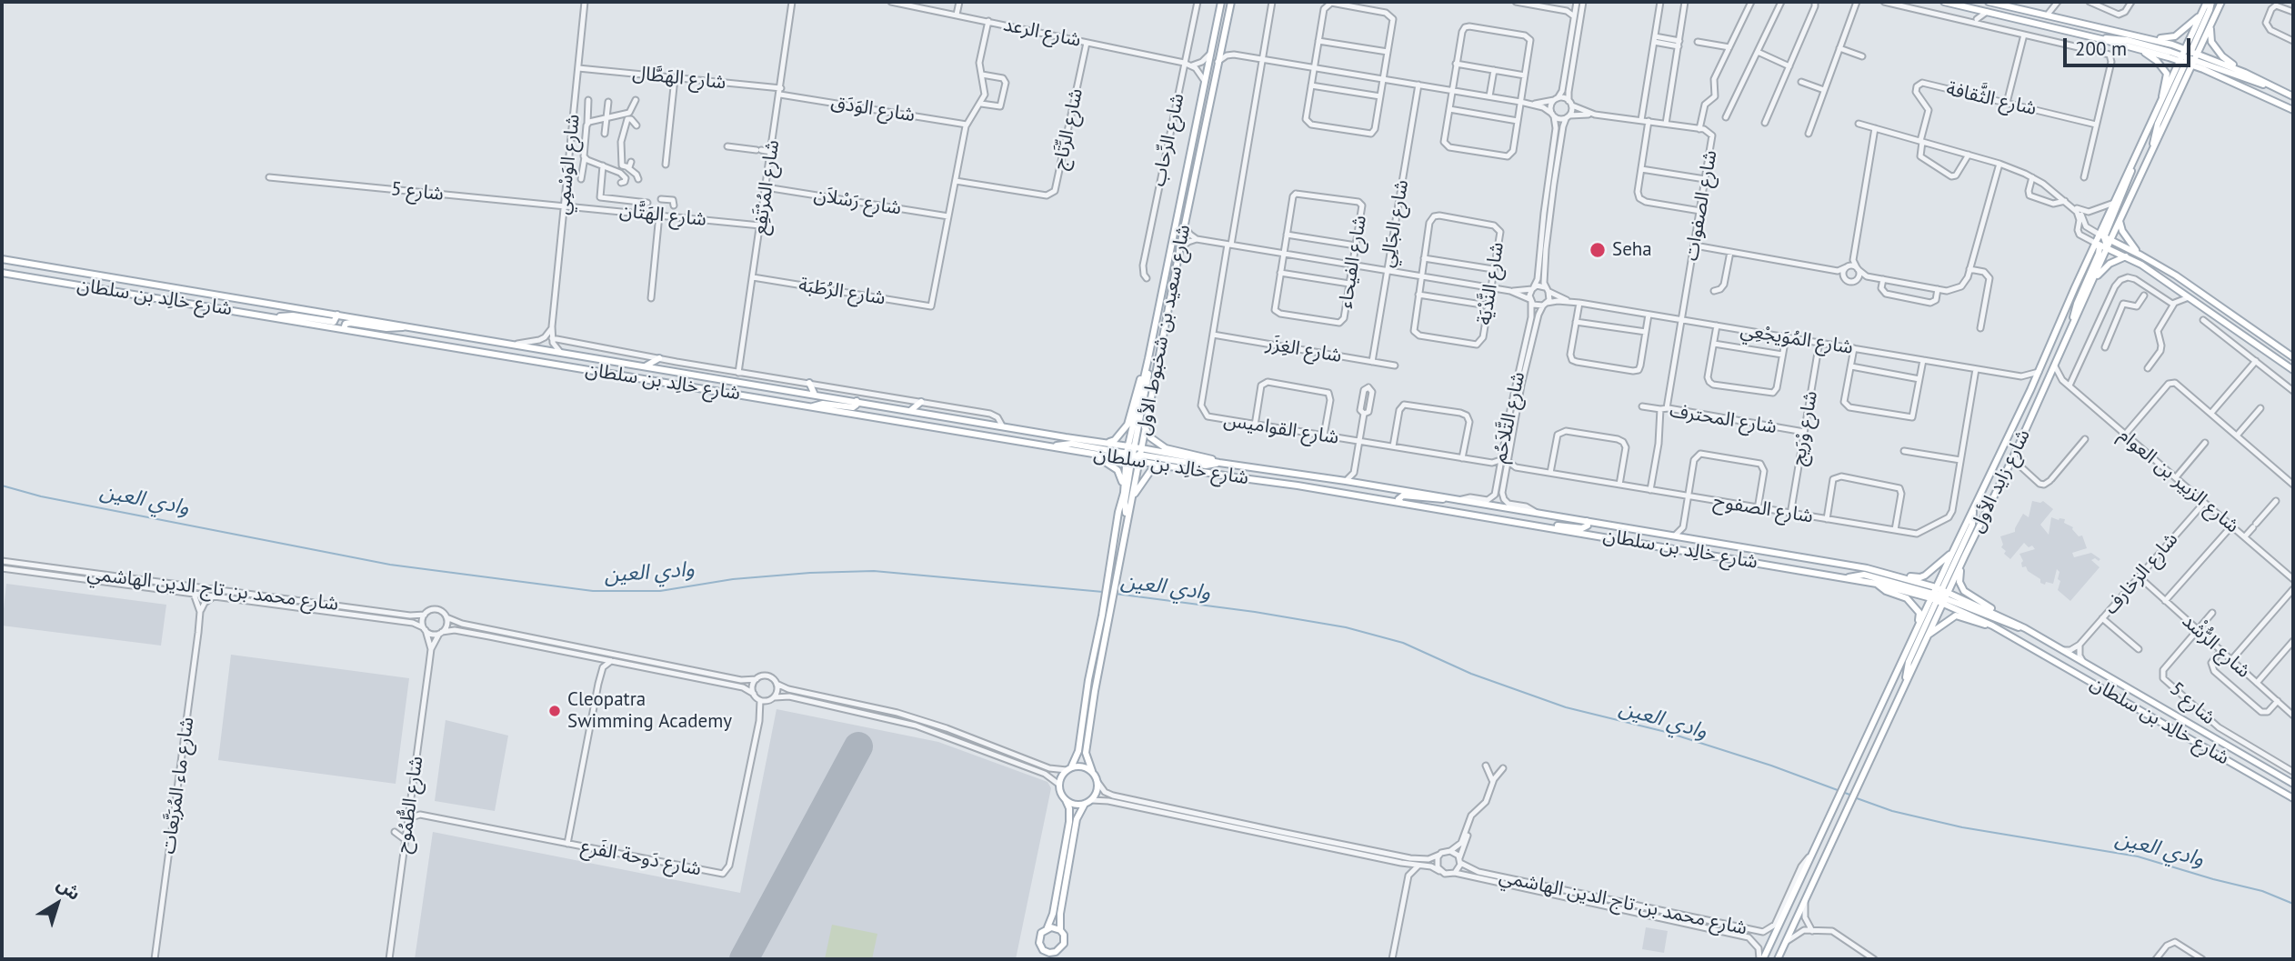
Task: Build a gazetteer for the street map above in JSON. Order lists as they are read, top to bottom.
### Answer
{
  "streets": {
    "main road": ["شارع خالِد بن سلطان", "شارع سعيد بن شخبوط الأول", "شارع زايد الأول"],
    "street": [
      "شارع الرعد",
      "شارع الهَطَّال",
      "شارع الثَّقافة",
      "شارع الوَدَق",
      "شارع الرِّتَاج",
      "شارع الرِّحاب",
      "شارع الوَسْمِي",
      "شارع المُرْتَفِع",
      "شارع 5",
      "شارع رَسْلاَن",
      "شارع الصفوات",
      "شارع الهَتَّان",
      "شارع الجَالِي",
      "شارع الفيحاء",
      "شارع النَّدْيَة",
      "شارع الرُطَبَة",
      "شارع المُوَيجْعِي",
      "شارع الغِزَر",
      "شارع التَّلاَحُم",
      "شارع المحترف",
      "شارع وْرَيج",
      "شارع القواميس",
      "شارع الزبير بن العوام",
      "شارع الصفوح",
      "شارع الزخارف",
      "شارع محمد بن تاج الدين الهاشمي",
      "شارع الرُّشْد",
      "شارع ماء المُرَبَّعات",
      "شارع الطُّمُوح",
      "شارع دَوحة الفَرع"
    ]
  },
  "crossings": [
    ["شارع الرعد", "شارع الرِّتَاج"],
    ["شارع الرعد", "شارع الرِّحاب"],
    ["شارع الهَطَّال", "شارع الوَدَق"],
    ["شارع الهَطَّال", "شارع الوَسْمِي"],
    ["شارع الهَطَّال", "شارع المُرْتَفِع"],
    ["شارع الوَدَق", "شارع المُرْتَفِع"],
    ["شارع الوَسْمِي", "شارع 5"],
    ["شارع الوَسْمِي", "شارع الهَتَّان"],
    ["شارع المُرْتَفِع", "شارع رَسْلاَن"],
    ["شارع المُرْتَفِع", "شارع الهَتَّان"],
    ["شارع المُرْتَفِع", "شارع الرُطَبَة"],
    ["شارع 5", "شارع الهَتَّان"],
    ["شارع 5", "شارع الرُّشْد"],
    ["شارع رَسْلاَن", "شارع الرُطَبَة"],
    ["شارع الصفوات", "شارع المُوَيجْعِي"],
    ["شارع الصفوات", "شارع المحترف"],
    ["شارع الجَالِي", "شارع الغِزَر"],
    ["شارع خالِد بن سلطان", "شارع سعيد بن شخبوط الأول"],
    ["شارع خالِد بن سلطان", "شارع التَّلاَحُم"],
    ["شارع خالِد بن سلطان", "شارع زايد الأول"],
    ["شارع المُوَيجْعِي", "شارع التَّلاَحُم"],
    ["شارع المُوَيجْعِي", "شارع وْرَيج"],
    ["شارع المُوَيجْعِي", "شارع زايد الأول"],
    ["شارع المُوَيجْعِي", "شارع الصفوح"],
    ["شارع الغِزَر", "شارع القواميس"],
    ["شارع التَّلاَحُم", "شارع القواميس"],
    ["شارع التَّلاَحُم", "شارع الصفوح"],
    ["شارع المحترف", "شارع وْرَيج"],
    ["شارع وْرَيج", "شارع الصفوح"],
    ["شارع زايد الأول", "شارع الزبير بن العوام"],
    ["شارع زايد الأول", "شارع محمد بن تاج الدين الهاشمي"],
    ["شارع الزبير بن العوام", "شارع الزخارف"],
    ["شارع الزخارف", "شارع الرُّشْد"],
    ["شارع محمد بن تاج الدين الهاشمي", "شارع ماء المُرَبَّعات"],
    ["شارع محمد بن تاج الدين الهاشمي", "شارع الطُّمُوح"],
    ["شارع الطُّمُوح", "شارع دَوحة الفَرع"]
  ],
  "water": ["وادي العين"],
  "places": ["Seha", "Cleopatra Swimming Academy"],
  "scale_bar": "200 m",
  "north": "top right"
}
